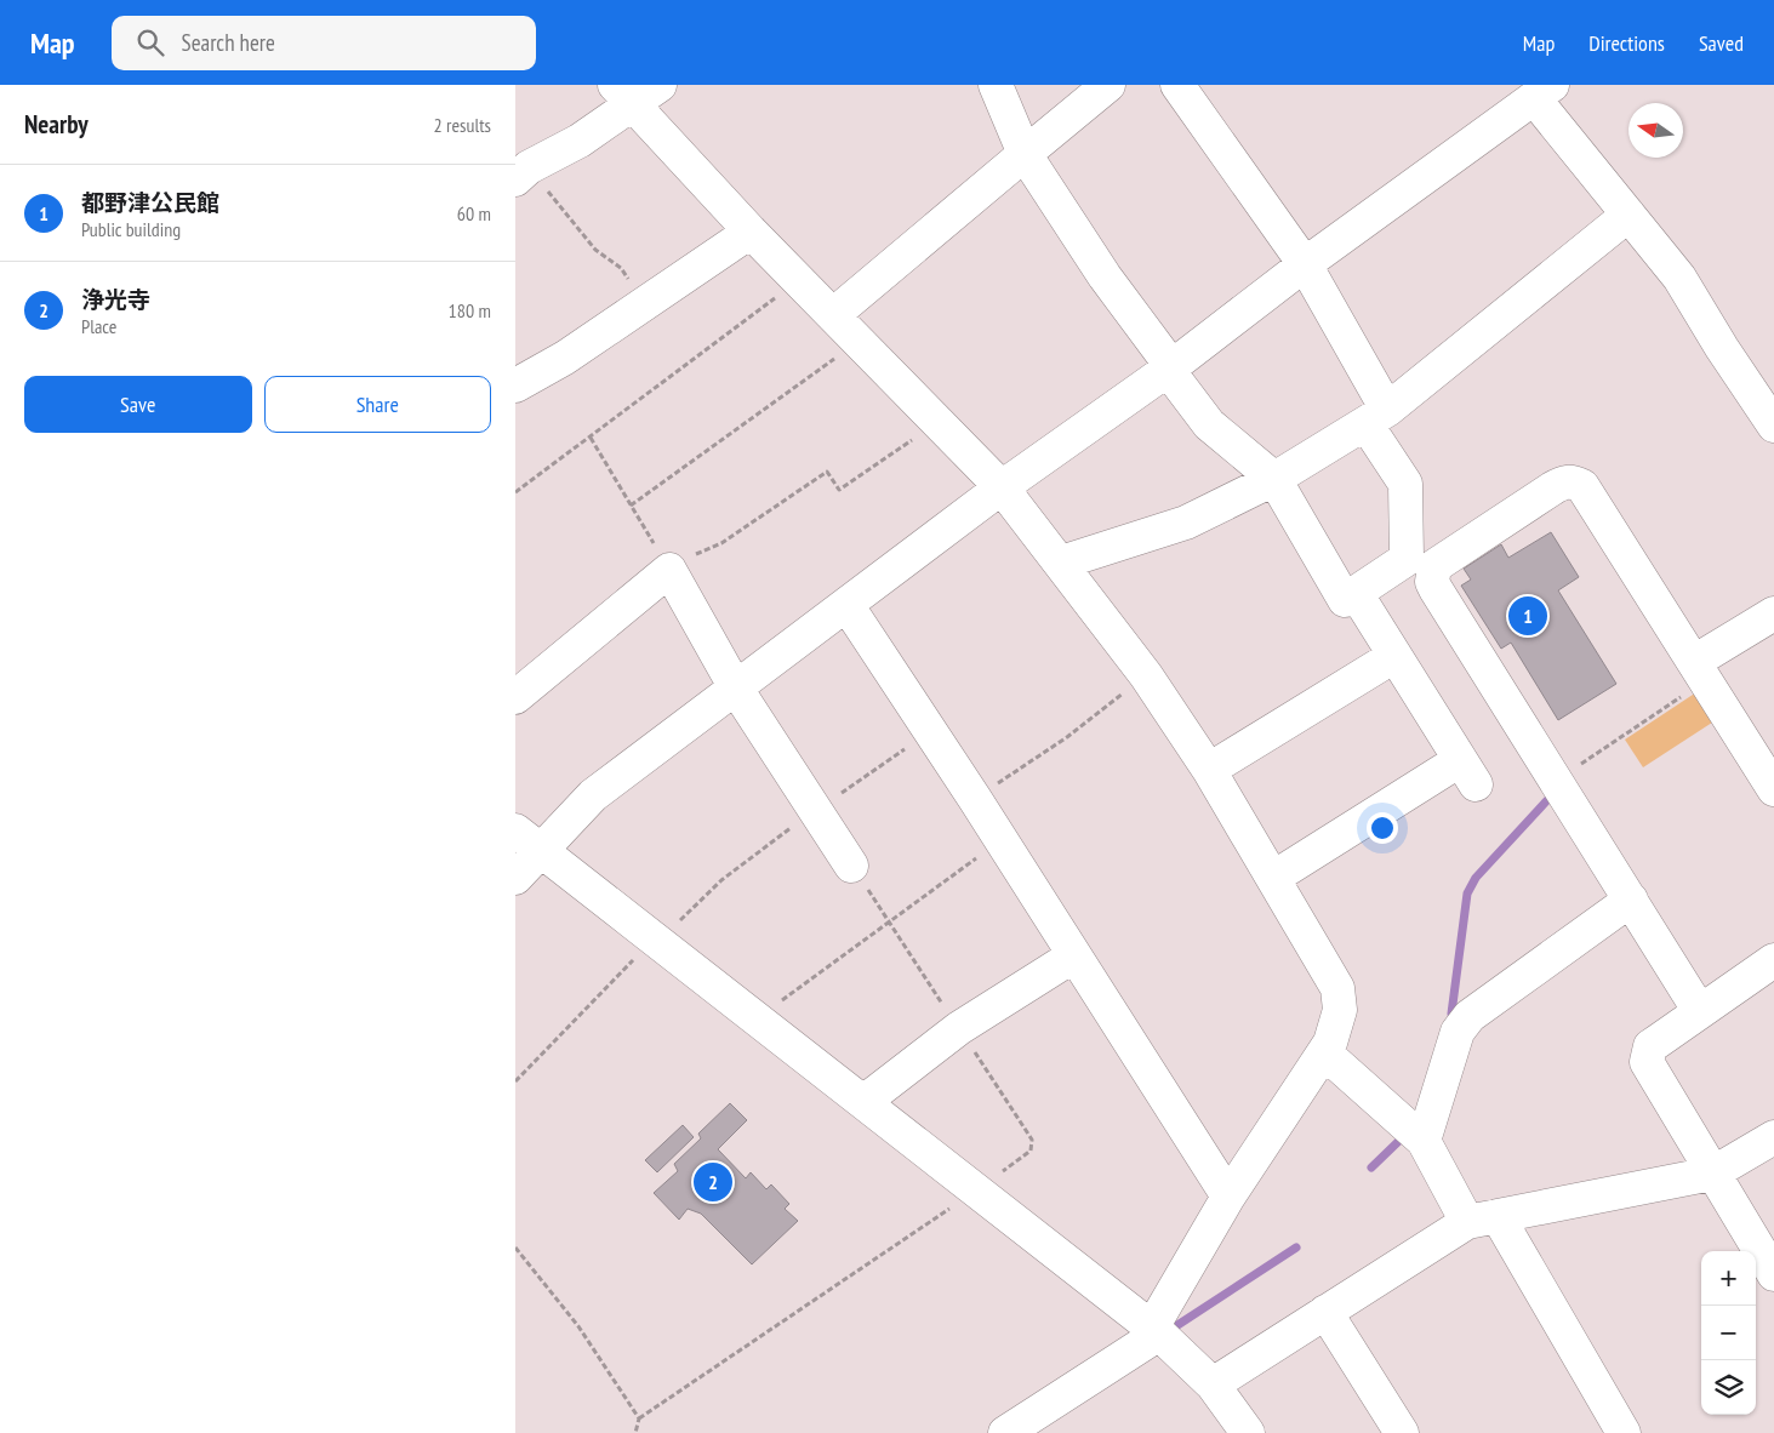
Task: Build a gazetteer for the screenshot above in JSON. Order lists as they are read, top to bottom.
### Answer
{
  "north": "left",
  "page": {
    "header": "Map",
    "search": "Search here",
    "nav": ["Map", "Directions", "Saved"],
    "heading": ["Nearby", "2 results"],
    "list": [
      {
        "mark": "1",
        "name": "都野津公民館",
        "note": "Public building",
        "value": "60 m"
      },
      {
        "mark": "2",
        "name": "浄光寺",
        "note": "Place",
        "value": "180 m"
      }
    ],
    "buttons": ["Save", "Share"],
    "pins": ["1", "2"],
    "map_buttons": ["+", "−"]
  }
}
